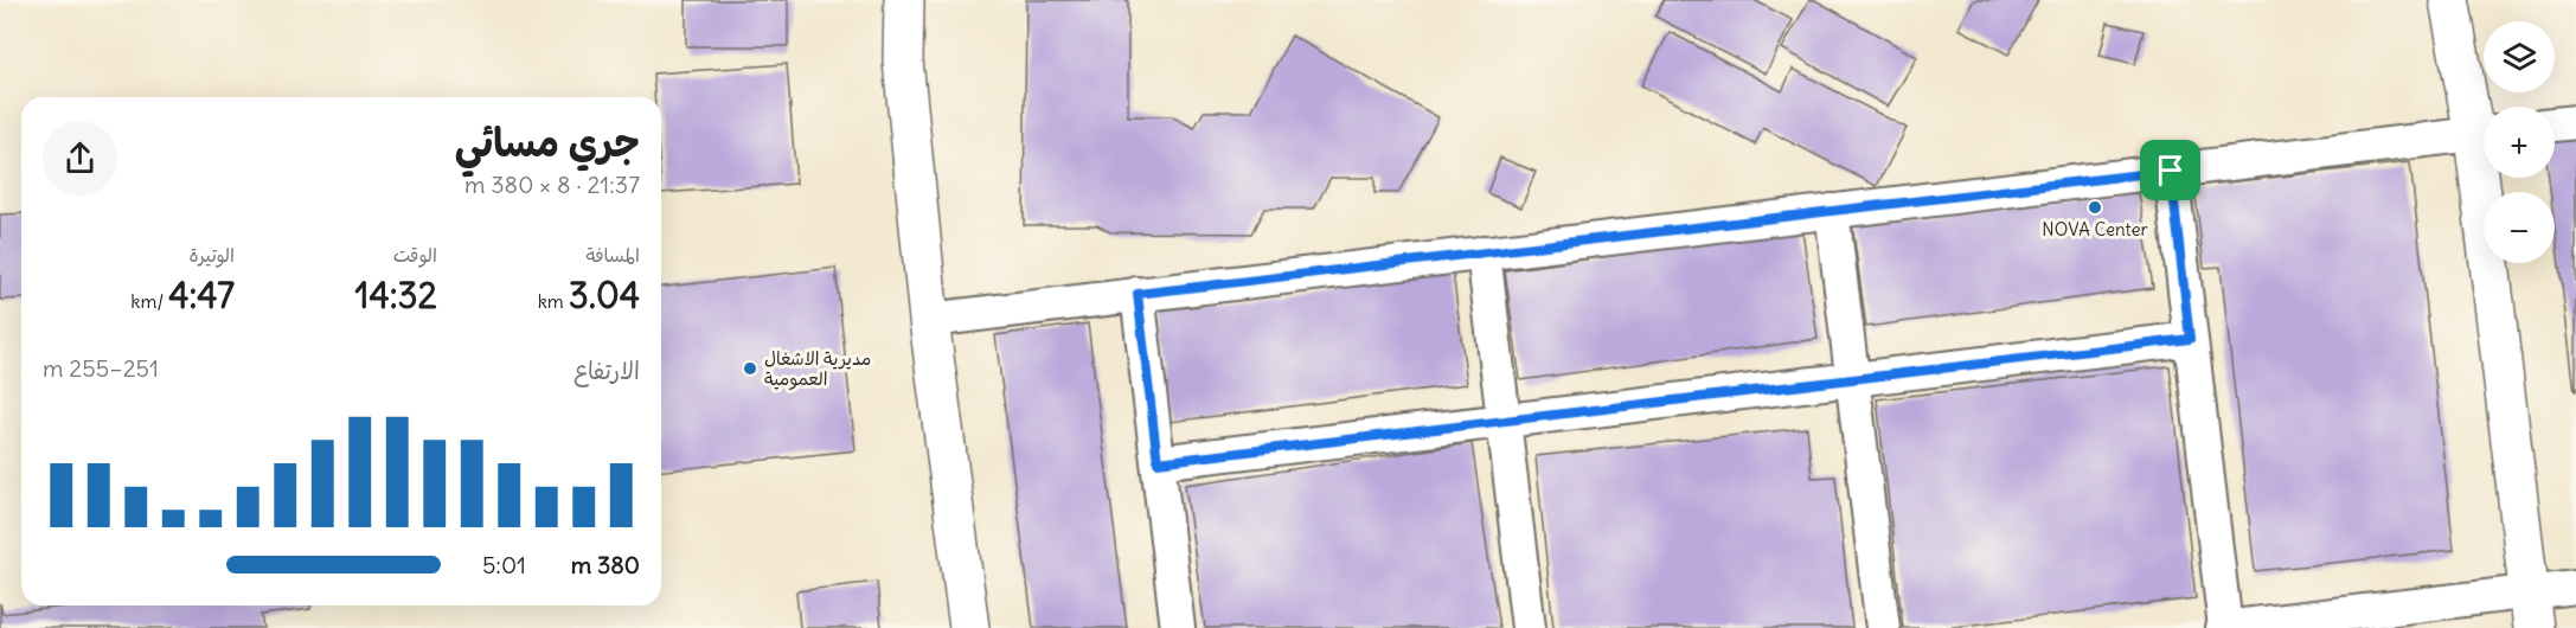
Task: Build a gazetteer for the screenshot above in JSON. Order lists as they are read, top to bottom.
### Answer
{
  "places": ["NOVA Center", "مديرية الاشغال العمومية"],
  "page": {
    "map_buttons": ["+", "−"],
    "heading": ["جري مسائي", "21:37 · 8 × 380 m"],
    "stats": [
      ["المسافة", "3.04 km"],
      ["الوقت", "14:32"],
      ["الوتيرة", "4:47 /km"]
    ],
    "chart": ["الارتفاع", "251–255 m"],
    "list": [
      {
        "name": "380 m",
        "note": "5:01"
      }
    ]
  }
}
